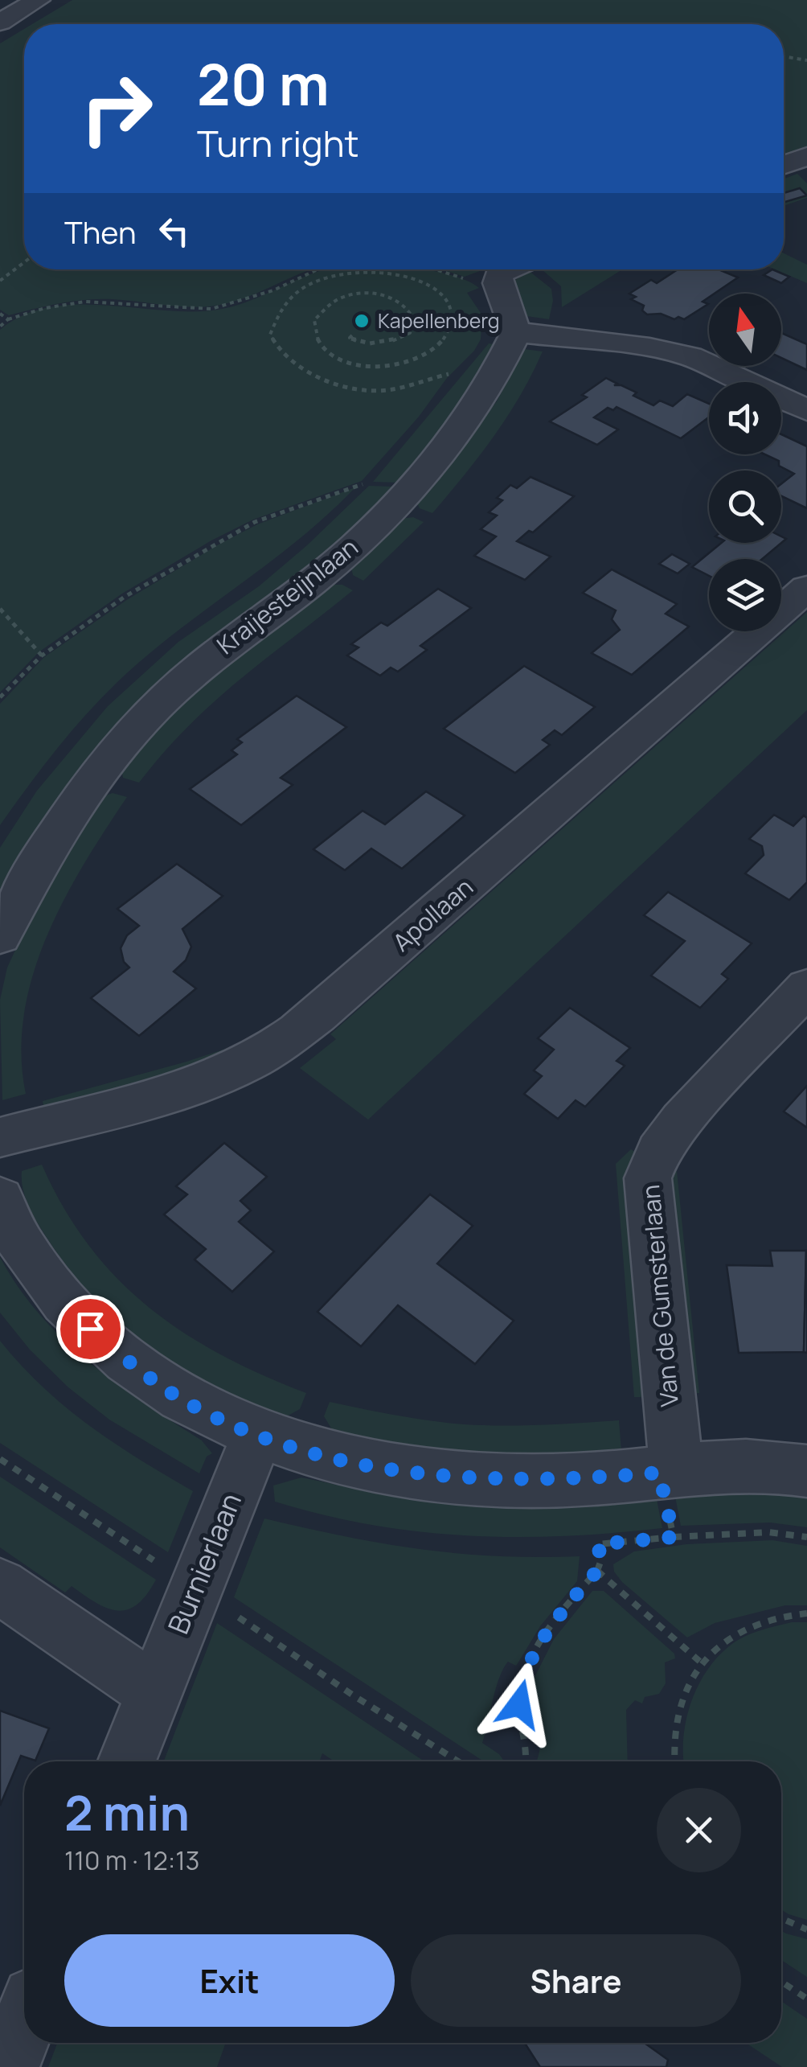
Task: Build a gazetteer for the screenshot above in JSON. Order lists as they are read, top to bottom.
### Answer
{
  "streets": {
    "street": [
      "Kraijesteijnlaan",
      "Apollaan",
      "Van de Gumsterlaan",
      "Burnierlaan"
    ]
  },
  "places": ["Kapellenberg"],
  "north": "top",
  "page": {
    "turn": ["20 m", "Turn right"],
    "then": "Then",
    "heading": ["2 min", "110 m · 12:13"],
    "buttons": ["Exit", "Share"]
  }
}
